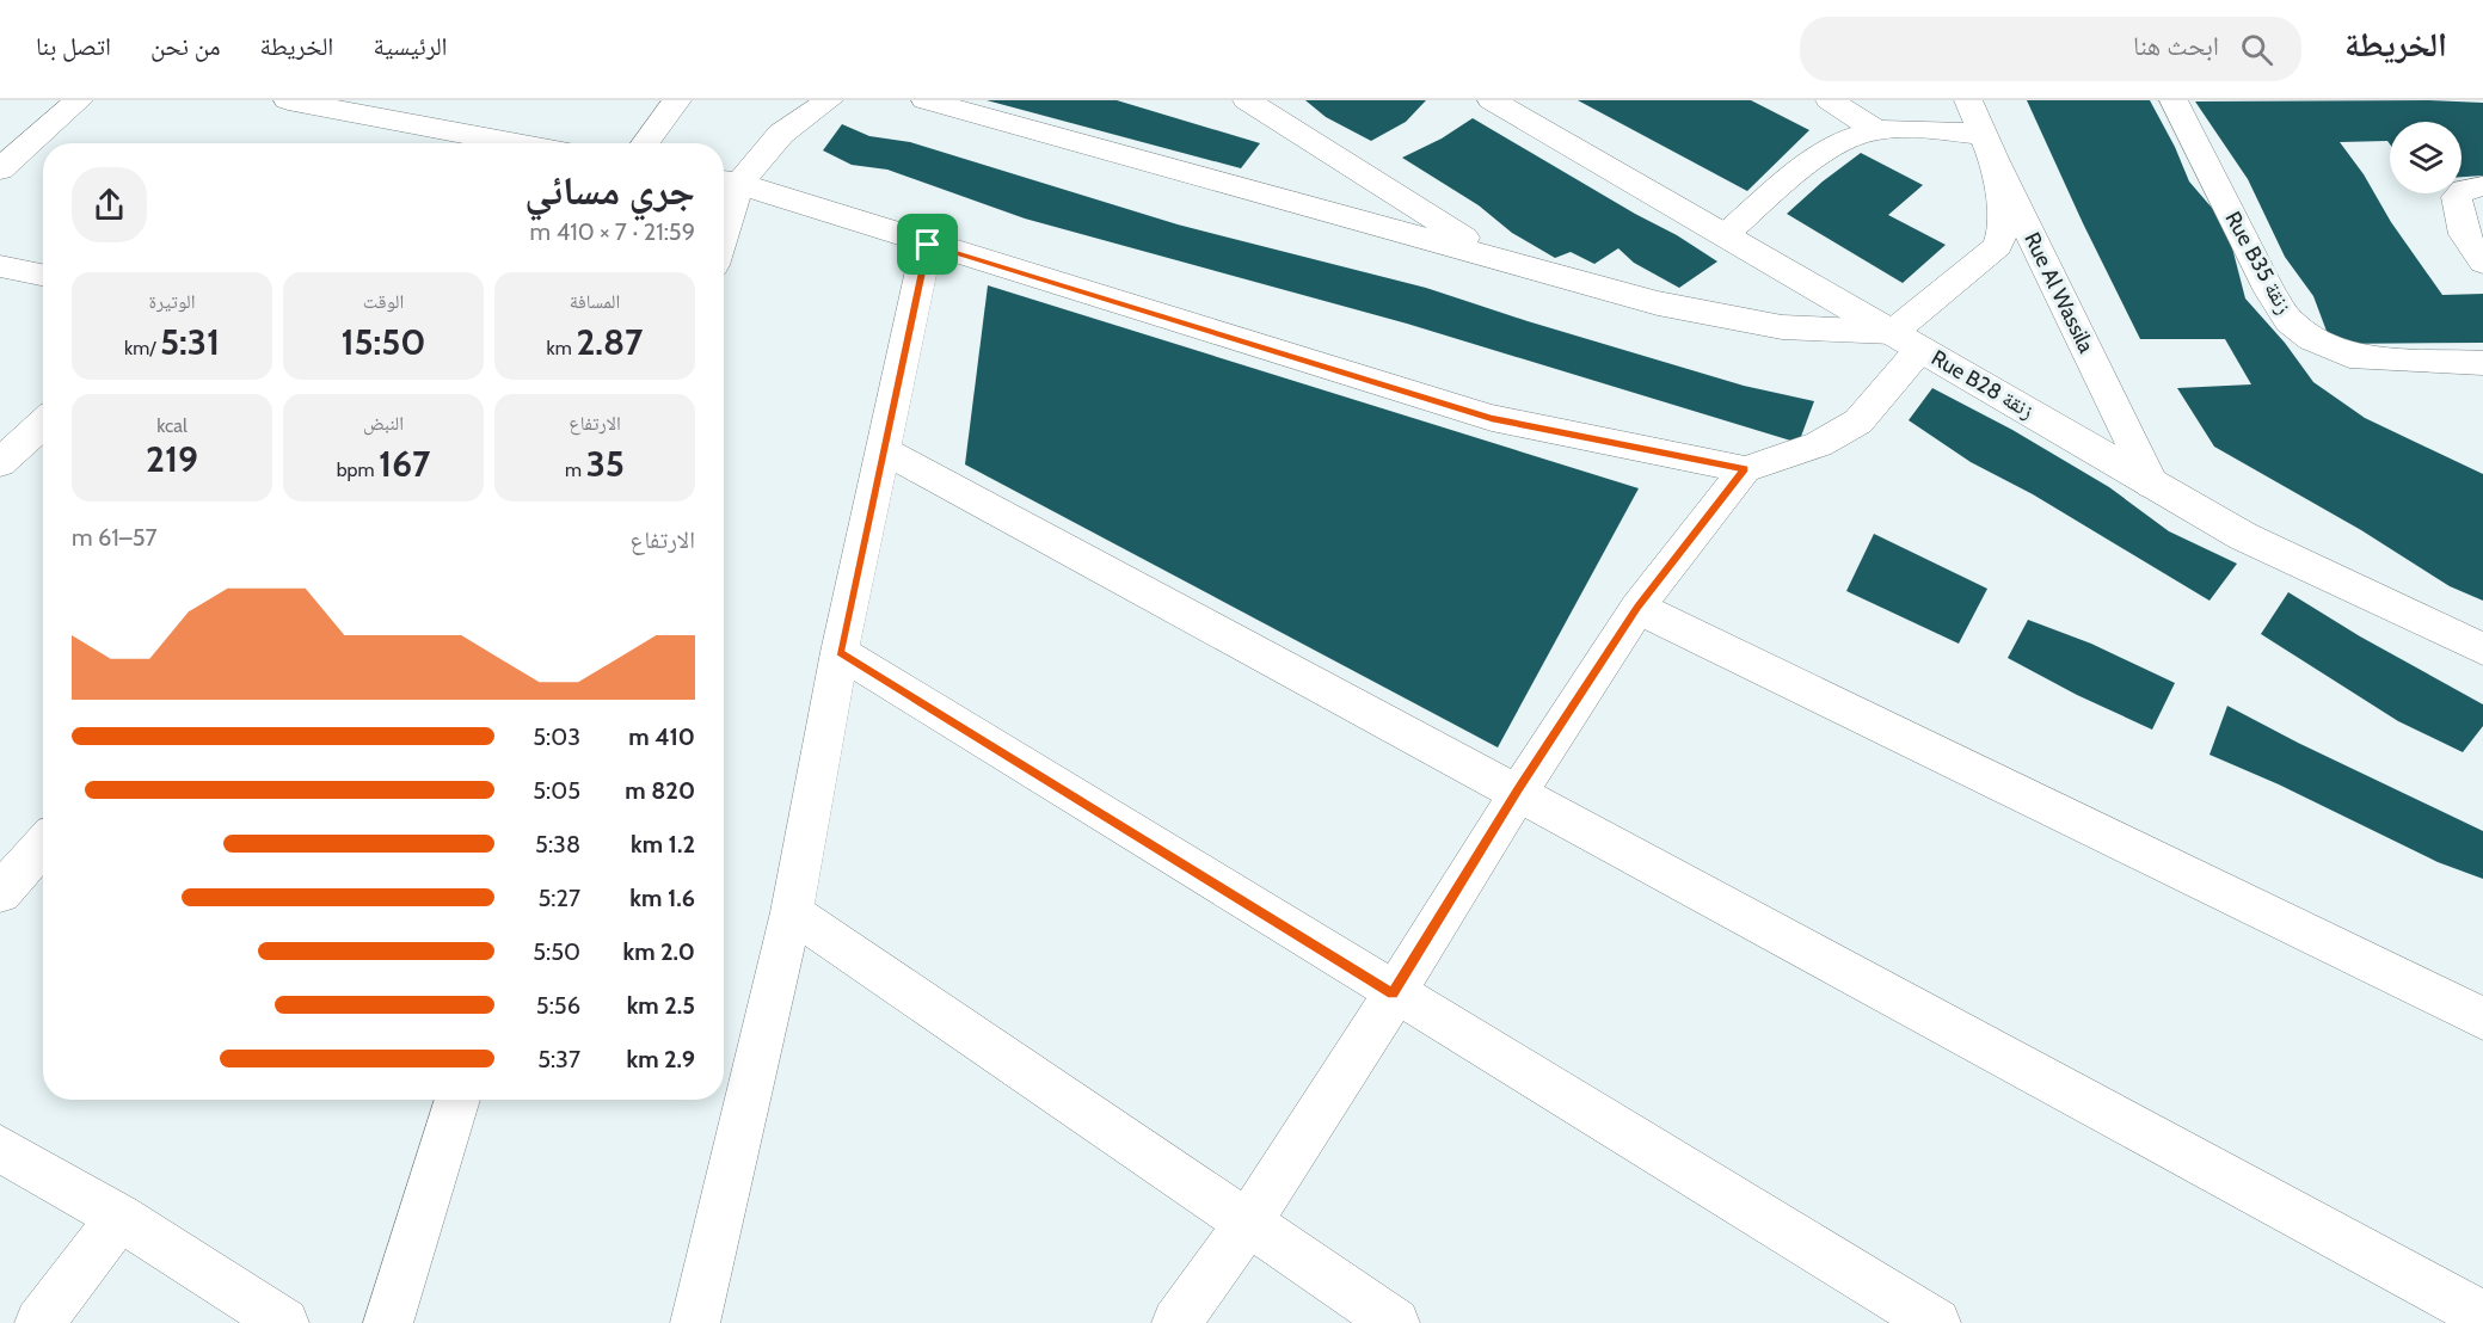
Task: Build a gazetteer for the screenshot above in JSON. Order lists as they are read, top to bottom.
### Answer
{
  "streets": {
    "street": ["Rue B35 زنقة", "Rue Al Wassila", "Rue B28 زنقة"]
  },
  "crossings": [
    ["Rue Al Wassila", "Rue B28 زنقة"]
  ],
  "page": {
    "header": "الخريطة",
    "search": "ابحث هنا",
    "nav": [
      "الرئيسية",
      "الخريطة",
      "من نحن",
      "اتصل بنا"
    ],
    "heading": ["جري مسائي", "21:59 · 7 × 410 m"],
    "stats": [
      ["المسافة", "2.87 km"],
      ["الوقت", "15:50"],
      ["الوتيرة", "5:31 /km"],
      ["الارتفاع", "35 m"],
      ["النبض", "167 bpm"],
      ["kcal", "219"]
    ],
    "chart": ["الارتفاع", "57–61 m"],
    "list": [
      {
        "name": "410 m",
        "note": "5:03"
      },
      {
        "name": "820 m",
        "note": "5:05"
      },
      {
        "name": "1.2 km",
        "note": "5:38"
      },
      {
        "name": "1.6 km",
        "note": "5:27"
      },
      {
        "name": "2.0 km",
        "note": "5:50"
      },
      {
        "name": "2.5 km",
        "note": "5:56"
      },
      {
        "name": "2.9 km",
        "note": "5:37"
      }
    ]
  }
}
